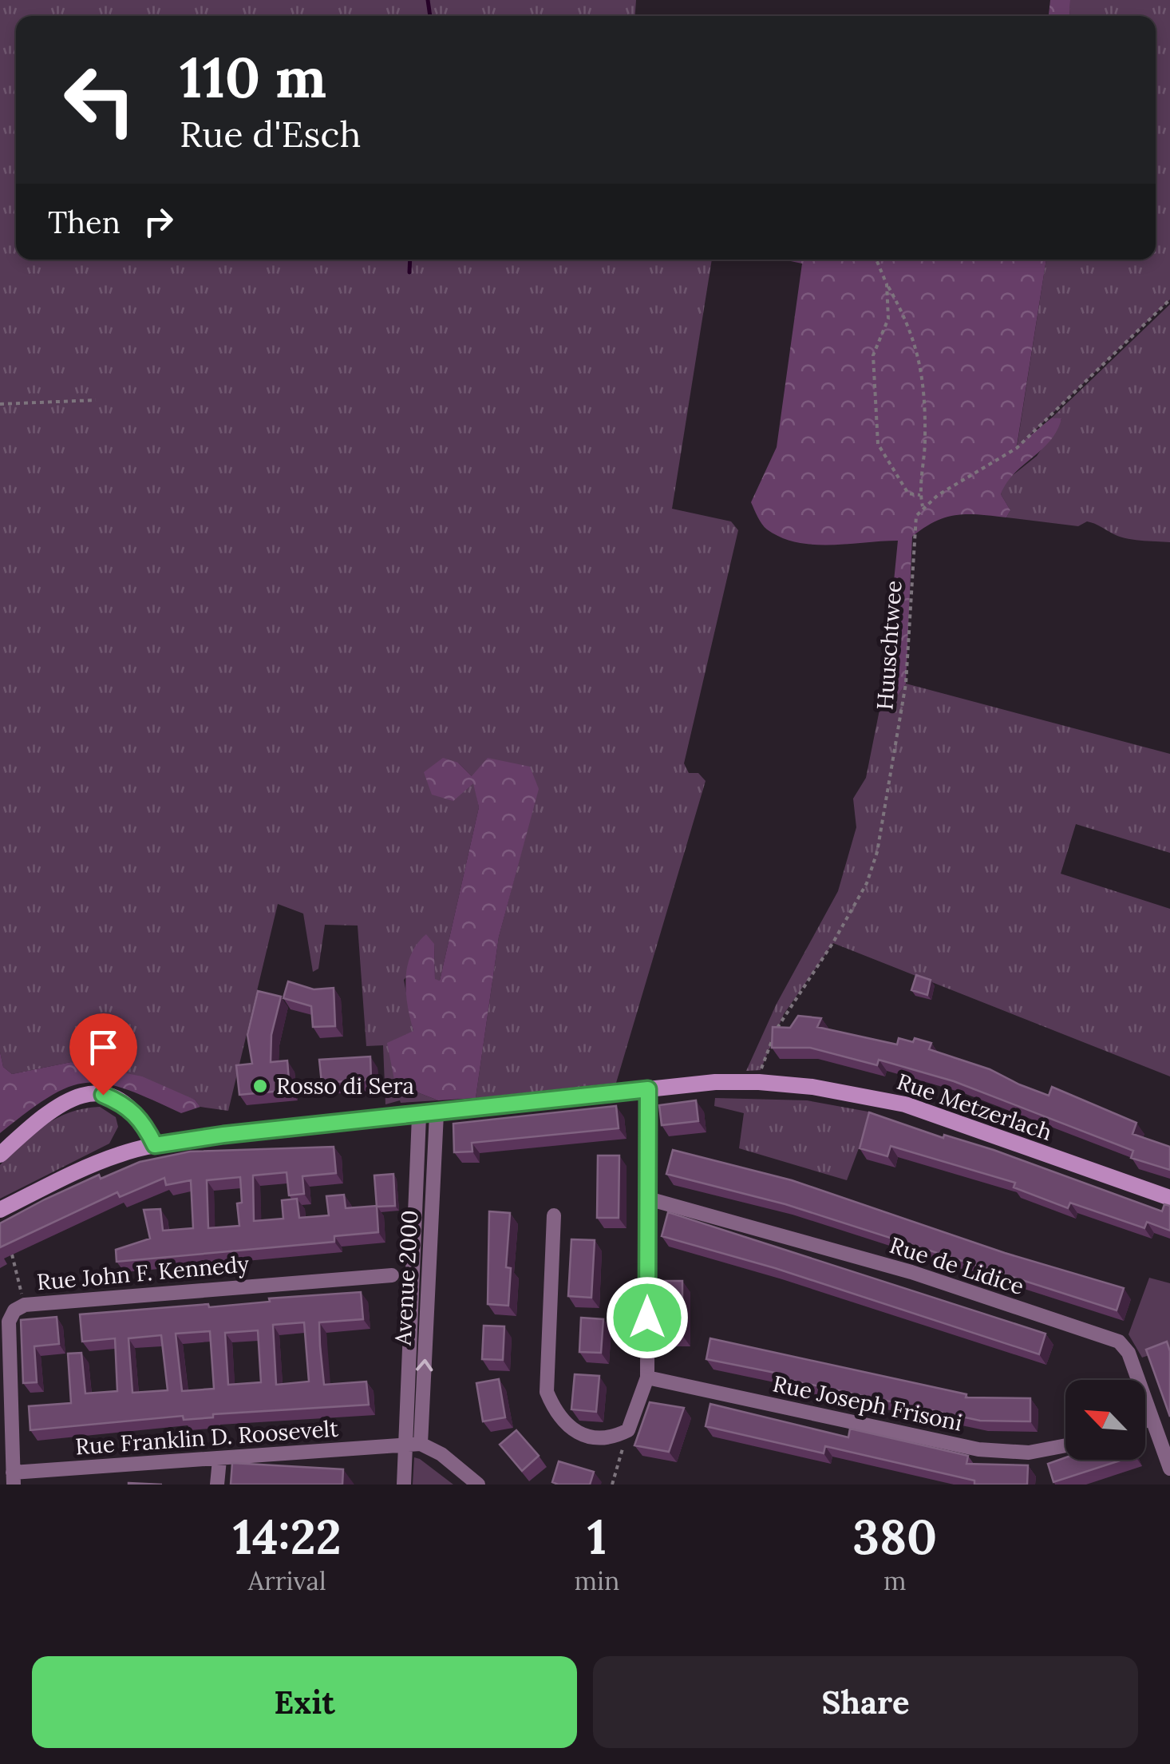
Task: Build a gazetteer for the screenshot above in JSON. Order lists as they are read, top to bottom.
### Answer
{
  "streets": {
    "main road": ["Rue Metzerlach"],
    "street": [
      "Rue de Lidice",
      "Rue John F. Kennedy",
      "Avenue 2000",
      "Rue Joseph Frisoni",
      "Rue Franklin D. Roosevelt"
    ],
    "path": ["Huuschtwee"]
  },
  "crossings": [
    ["Huuschtwee", "Rue Metzerlach"],
    ["Rue Metzerlach", "Avenue 2000"],
    ["Rue John F. Kennedy", "Rue Franklin D. Roosevelt"],
    ["Avenue 2000", "Rue Franklin D. Roosevelt"]
  ],
  "places": ["Rosso di Sera"],
  "north": "top left",
  "page": {
    "turn": ["110 m", "Rue d'Esch"],
    "then": "Then",
    "eta": [
      "14:22",
      "Arrival",
      "1",
      "min",
      "380",
      "m"
    ],
    "buttons": ["Exit", "Share"]
  }
}
